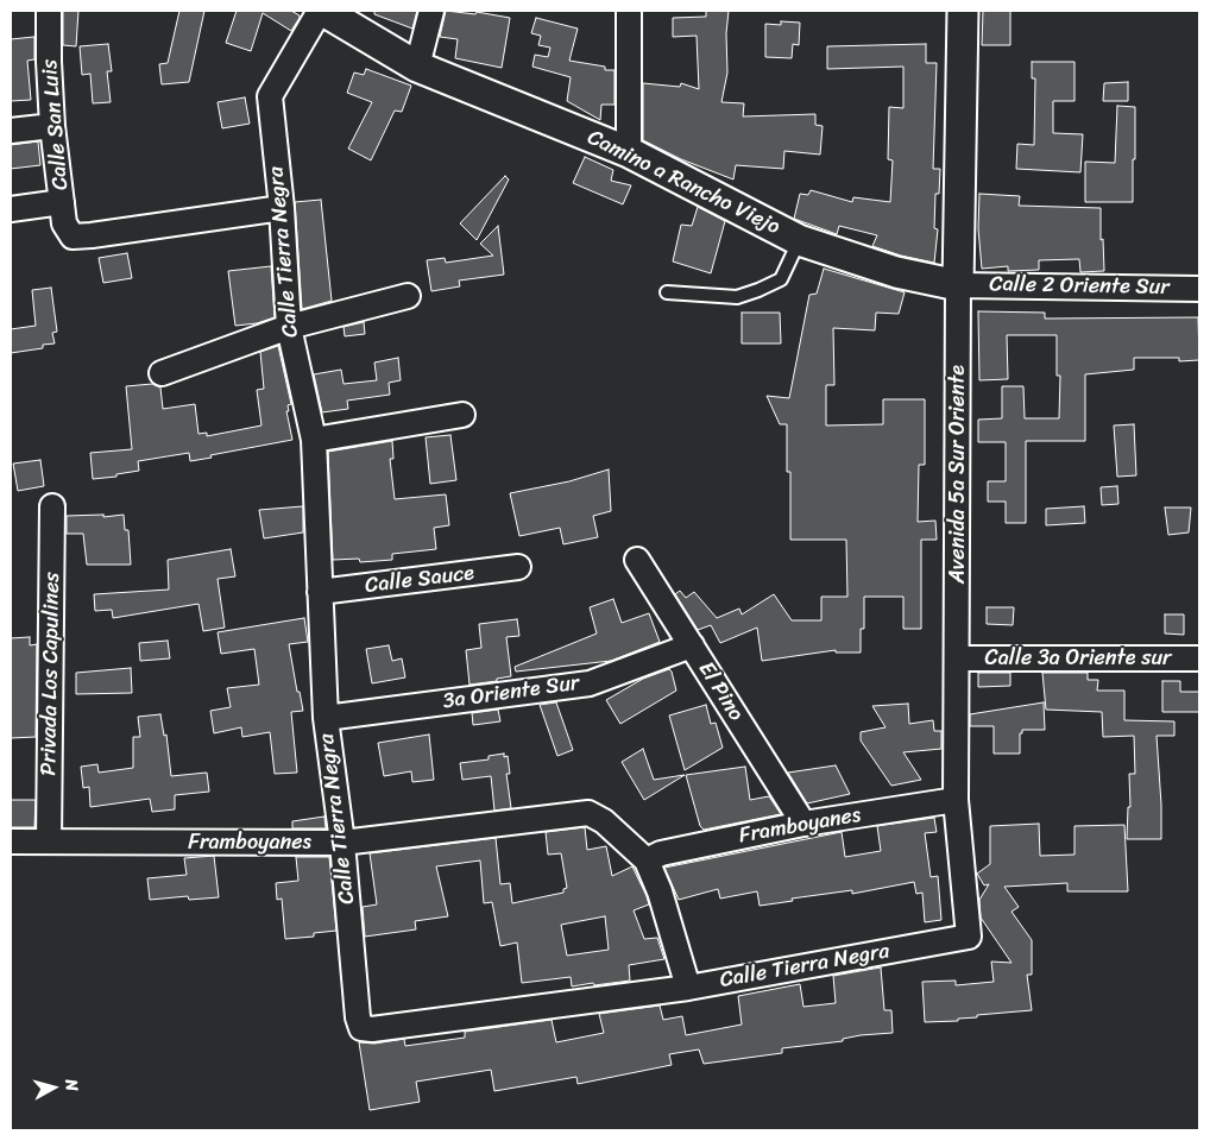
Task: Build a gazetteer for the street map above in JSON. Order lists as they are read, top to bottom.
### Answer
{
  "streets": {
    "street": [
      "Calle San Luis",
      "Camino a Rancho Viejo",
      "Calle Tierra Negra",
      "Calle 2 Oriente Sur",
      "Avenida 5a Sur Oriente",
      "Calle Sauce",
      "Calle 3a Oriente sur",
      "Privada Los Capulines",
      "El Pino",
      "3a Oriente Sur",
      "Framboyanes"
    ]
  },
  "crossings": [
    ["Calle San Luis", "Calle Tierra Negra"],
    ["Camino a Rancho Viejo", "Calle Tierra Negra"],
    ["Camino a Rancho Viejo", "Calle 2 Oriente Sur"],
    ["Camino a Rancho Viejo", "Avenida 5a Sur Oriente"],
    ["Calle Tierra Negra", "Avenida 5a Sur Oriente"],
    ["Calle Tierra Negra", "Calle Sauce"],
    ["Calle Tierra Negra", "3a Oriente Sur"],
    ["Calle Tierra Negra", "Framboyanes"],
    ["Calle 2 Oriente Sur", "Avenida 5a Sur Oriente"],
    ["Avenida 5a Sur Oriente", "Calle 3a Oriente sur"],
    ["Avenida 5a Sur Oriente", "Framboyanes"],
    ["Privada Los Capulines", "Framboyanes"],
    ["El Pino", "3a Oriente Sur"],
    ["El Pino", "Framboyanes"]
  ],
  "north": "right"
}
